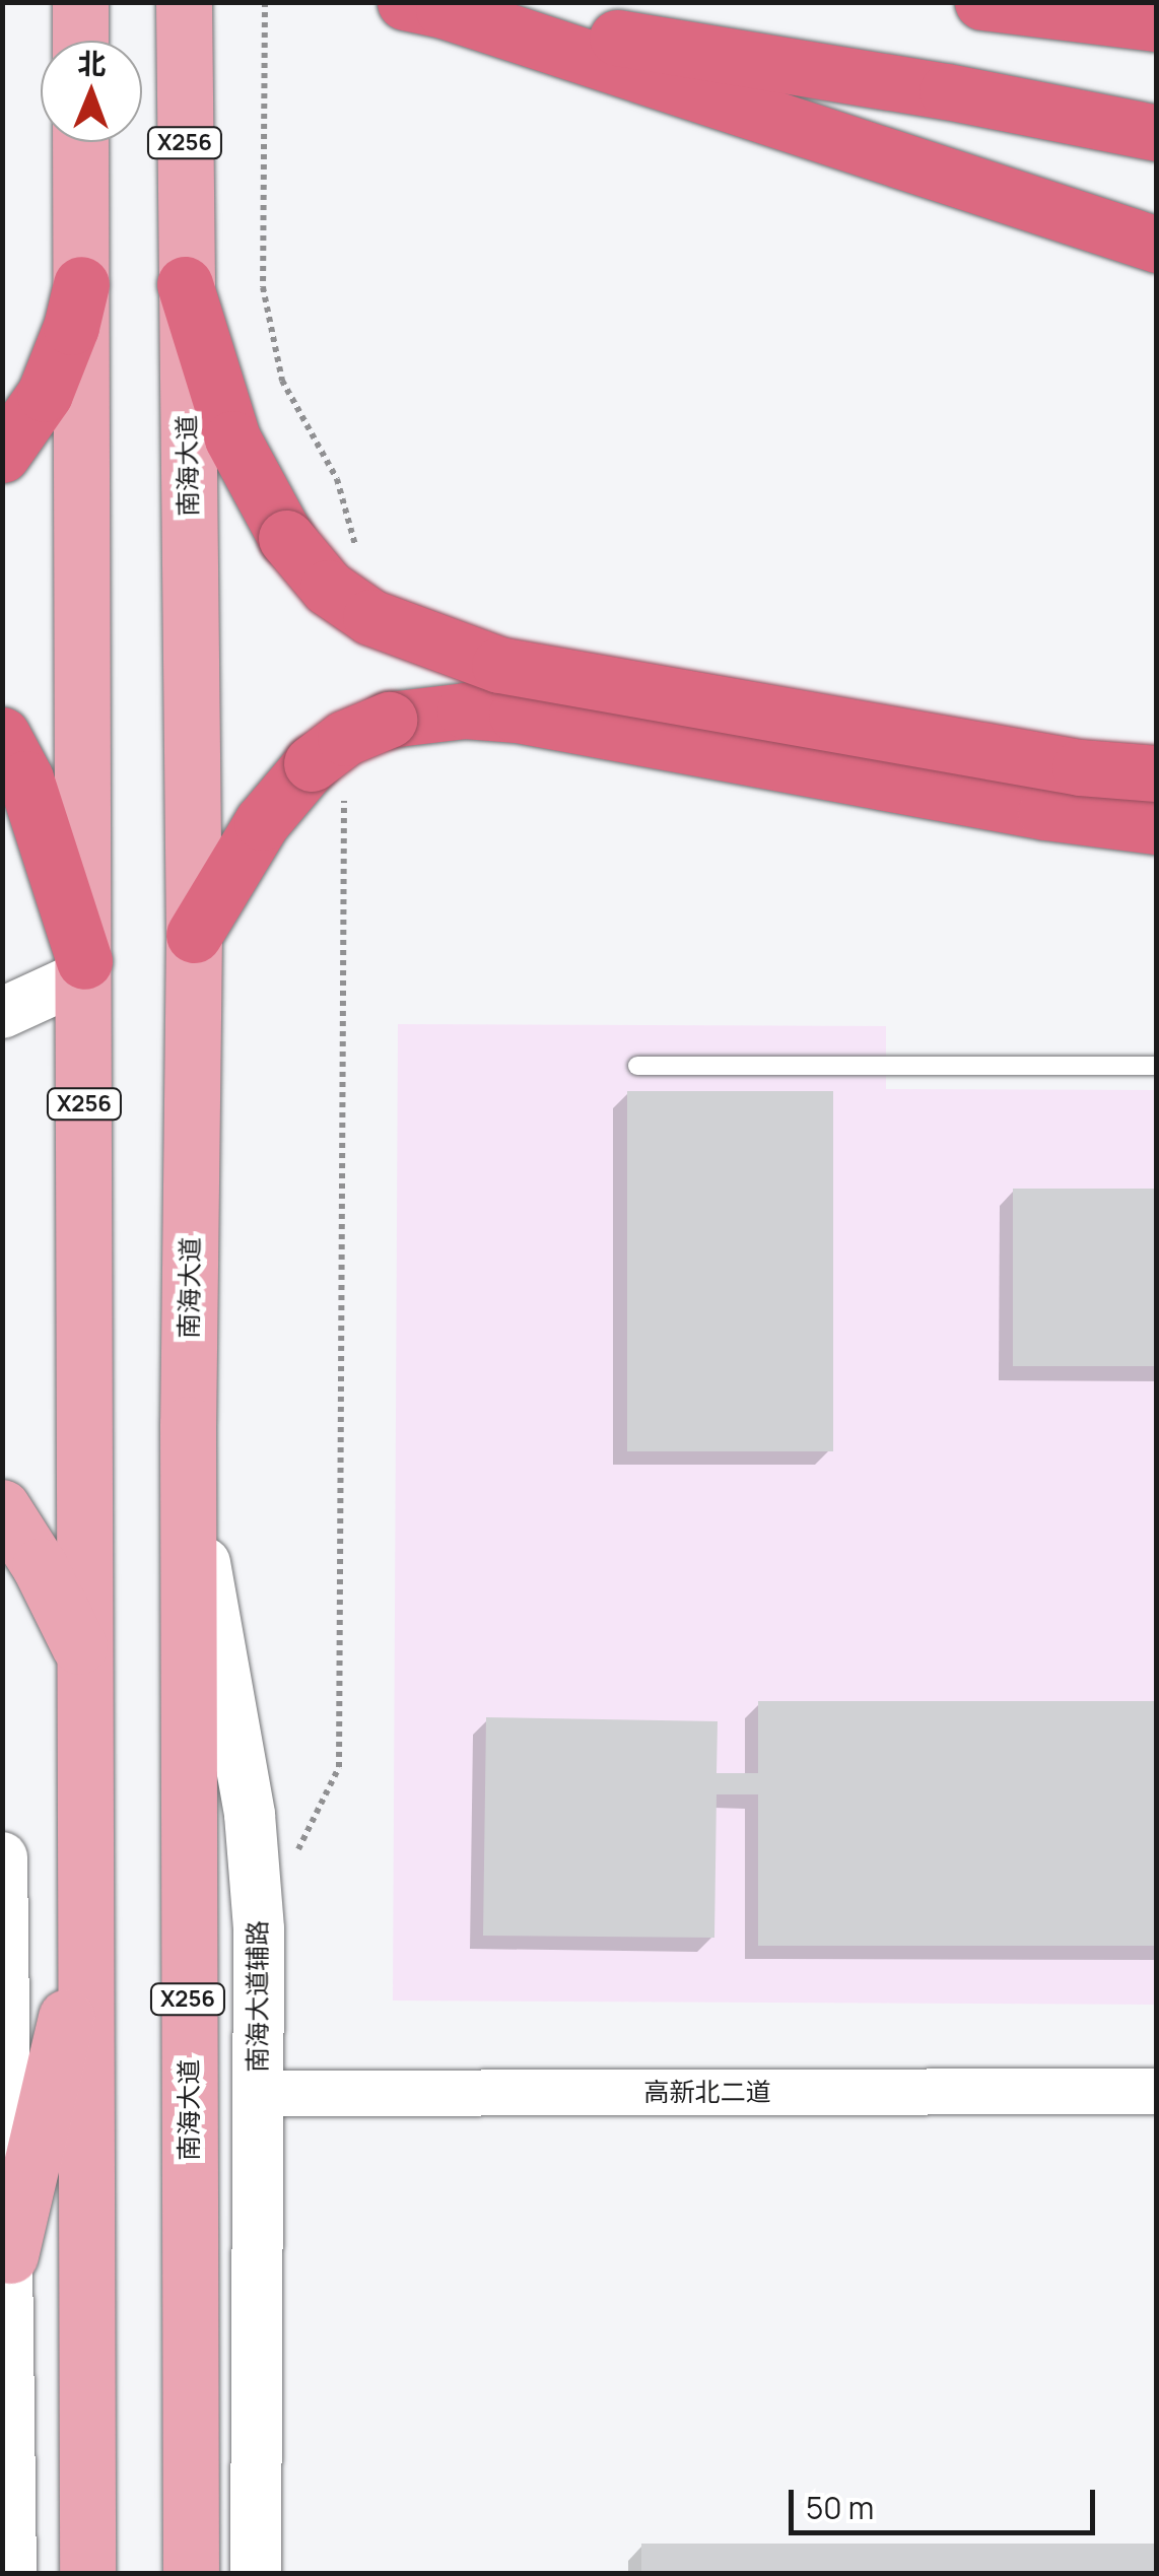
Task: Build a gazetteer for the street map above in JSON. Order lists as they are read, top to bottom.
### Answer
{
  "streets": {
    "main road": ["X256", "南海大道", "南海大道辅路"],
    "street": ["高新北二道"]
  },
  "crossings": [
    ["南海大道", "南海大道辅路"],
    ["南海大道辅路", "高新北二道"]
  ],
  "scale_bar": "50 m",
  "north": "top"
}
